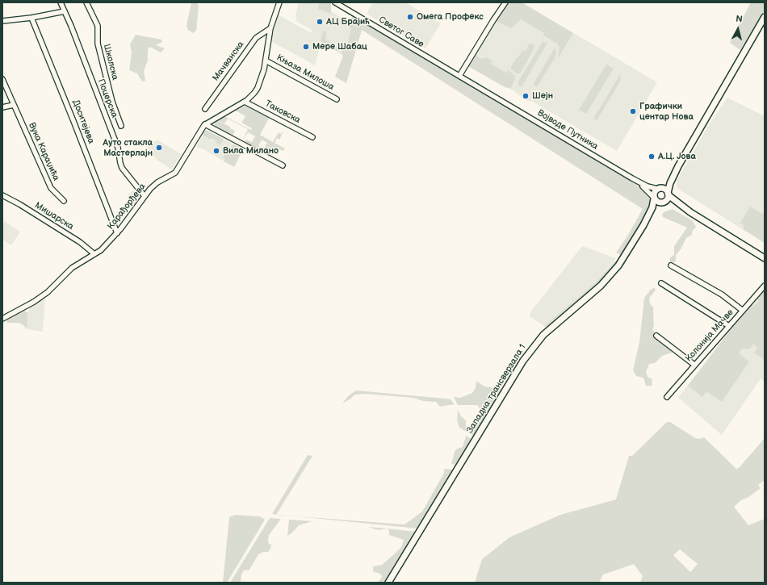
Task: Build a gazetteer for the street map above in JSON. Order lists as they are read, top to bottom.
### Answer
{
  "streets": {
    "main road": ["Западна трансверзала 1"],
    "street": [
      "Светог Саве",
      "Мачванска",
      "Школска",
      "Књаза Милоша",
      "Поцерска",
      "Таковска",
      "Доситејева",
      "Војводе Путника",
      "Вука Караџића",
      "Карађорђева",
      "Мишарска",
      "Колонија Мачве"
    ]
  },
  "crossings": [
    ["Светог Саве", "Војводе Путника"],
    ["Мачванска", "Карађорђева"],
    ["Књаза Милоша", "Карађорђева"],
    ["Поцерска", "Карађорђева"],
    ["Таковска", "Карађорђева"],
    ["Доситејева", "Карађорђева"],
    ["Војводе Путника", "Западна трансверзала 1"],
    ["Карађорђева", "Мишарска"]
  ],
  "places": [
    "Омега Профекс",
    "АЦ Брајић",
    "Мере Шабац",
    "Шејн",
    "Графички центар Нова",
    "Ауто стакла Мастерлајн",
    "Вила Милано",
    "А.Ц. Јова"
  ],
  "north": "top"
}
